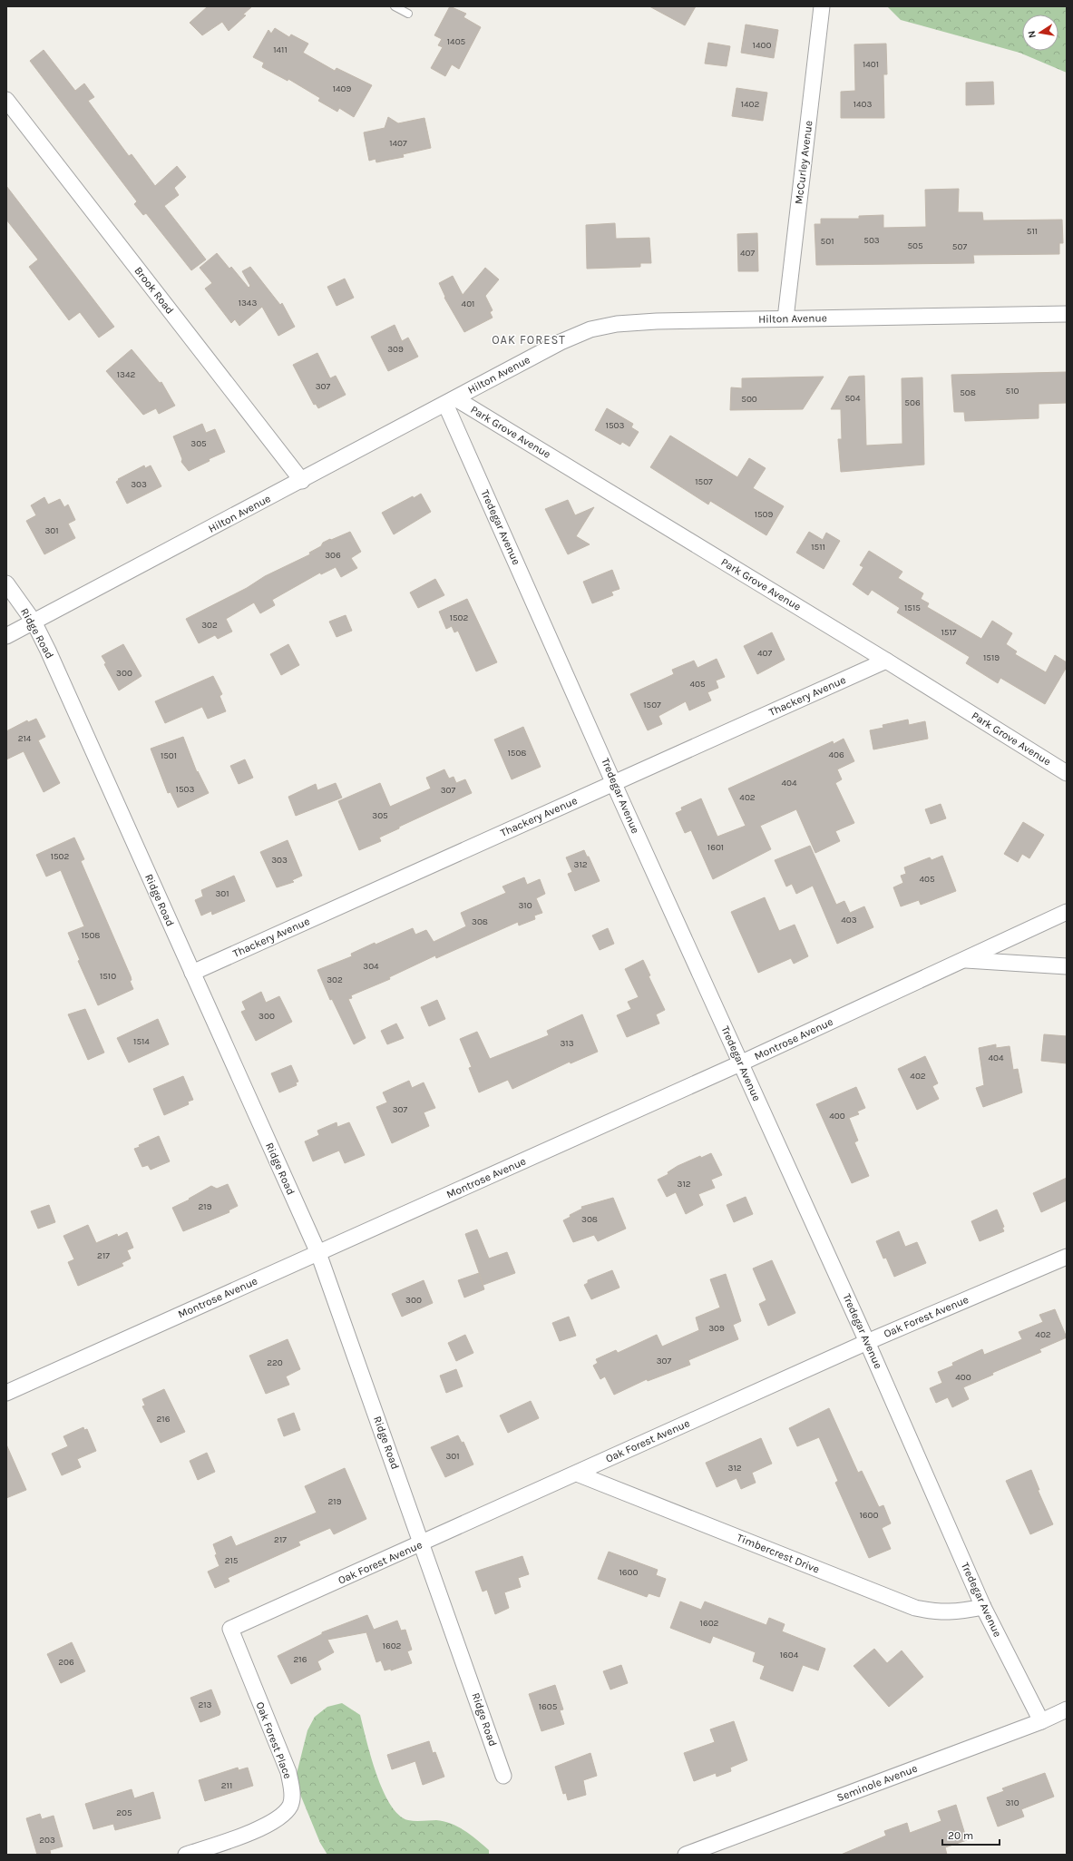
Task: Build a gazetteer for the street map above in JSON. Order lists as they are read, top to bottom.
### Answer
{
  "streets": {
    "street": [
      "McCurley Avenue",
      "Brook Road",
      "Hilton Avenue",
      "Park Grove Avenue",
      "Tredegar Avenue",
      "Ridge Road",
      "Thackery Avenue",
      "Montrose Avenue",
      "Oak Forest Avenue",
      "Timbercrest Drive",
      "Oak Forest Place",
      "Seminole Avenue"
    ]
  },
  "crossings": [
    ["McCurley Avenue", "Hilton Avenue"],
    ["Brook Road", "Hilton Avenue"],
    ["Hilton Avenue", "Park Grove Avenue"],
    ["Hilton Avenue", "Tredegar Avenue"],
    ["Hilton Avenue", "Ridge Road"],
    ["Park Grove Avenue", "Tredegar Avenue"],
    ["Park Grove Avenue", "Thackery Avenue"],
    ["Tredegar Avenue", "Thackery Avenue"],
    ["Tredegar Avenue", "Montrose Avenue"],
    ["Tredegar Avenue", "Oak Forest Avenue"],
    ["Tredegar Avenue", "Timbercrest Drive"],
    ["Tredegar Avenue", "Seminole Avenue"],
    ["Ridge Road", "Thackery Avenue"],
    ["Ridge Road", "Montrose Avenue"],
    ["Ridge Road", "Oak Forest Avenue"],
    ["Oak Forest Avenue", "Timbercrest Drive"],
    ["Oak Forest Avenue", "Oak Forest Place"]
  ],
  "districts": ["OAK FOREST"],
  "house_numbers": [
    "1405",
    "1400",
    "1411",
    "1401",
    "1409",
    "1402",
    "1403",
    "1407",
    "511",
    "503",
    "501",
    "505",
    "507",
    "407",
    "1343",
    "401",
    "309",
    "1342",
    "307",
    "510",
    "508",
    "504",
    "500",
    "506",
    "1503",
    "305",
    "1507",
    "303",
    "1509",
    "301",
    "1511",
    "306",
    "1515",
    "1502",
    "302",
    "1517",
    "407",
    "1519",
    "300",
    "405",
    "1507",
    "214",
    "1508",
    "406",
    "1501",
    "404",
    "1503",
    "307",
    "402",
    "305",
    "1601",
    "1502",
    "303",
    "312",
    "405",
    "301",
    "310",
    "403",
    "308",
    "1508",
    "304",
    "1510",
    "302",
    "300",
    "1514",
    "313",
    "404",
    "402",
    "307",
    "400",
    "312",
    "219",
    "308",
    "217",
    "300",
    "309",
    "402",
    "307",
    "220",
    "400",
    "216",
    "301",
    "312",
    "219",
    "1600",
    "217",
    "215",
    "1600",
    "1602",
    "1602",
    "1604",
    "216",
    "206",
    "213",
    "1605",
    "211",
    "310",
    "205",
    "203"
  ],
  "scale_bar": "20 m",
  "north": "left"
}
